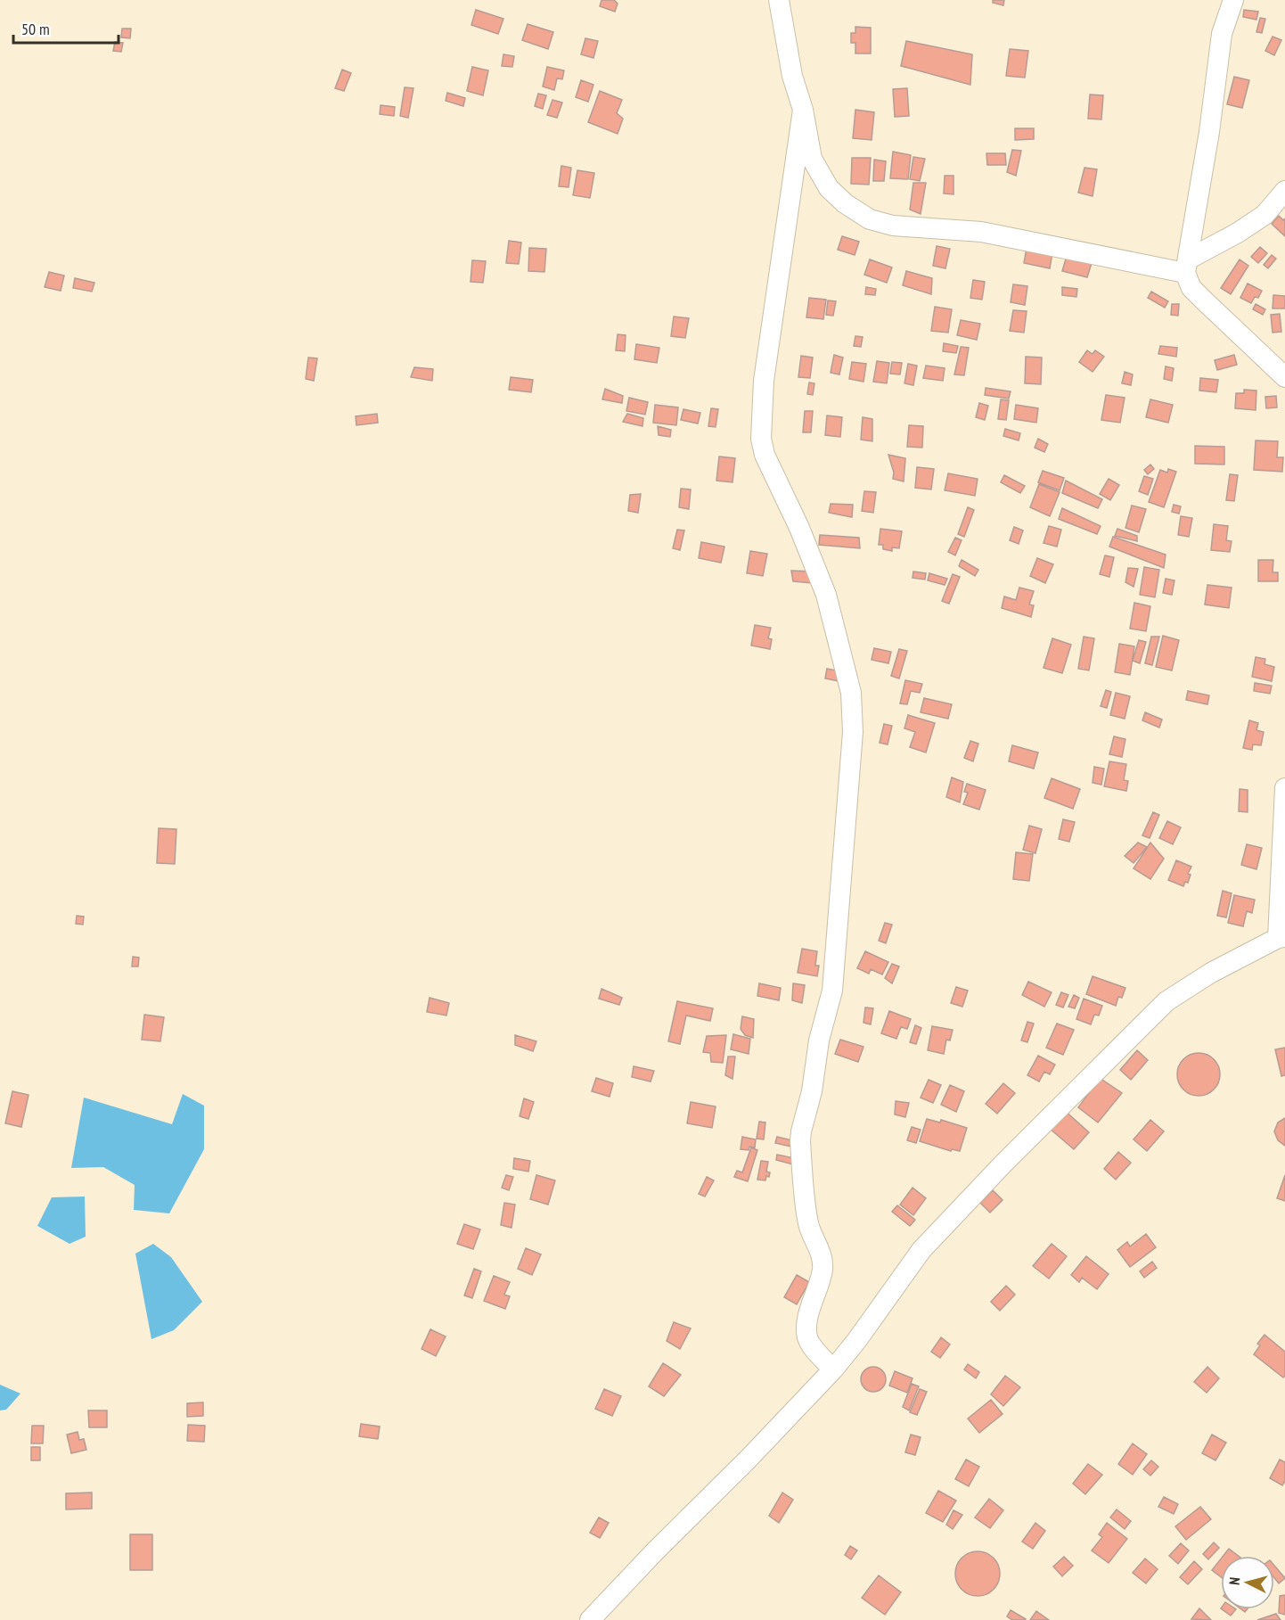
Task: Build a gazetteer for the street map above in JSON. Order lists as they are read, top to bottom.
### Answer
{
  "scale_bar": "50 m",
  "north": "left"
}
